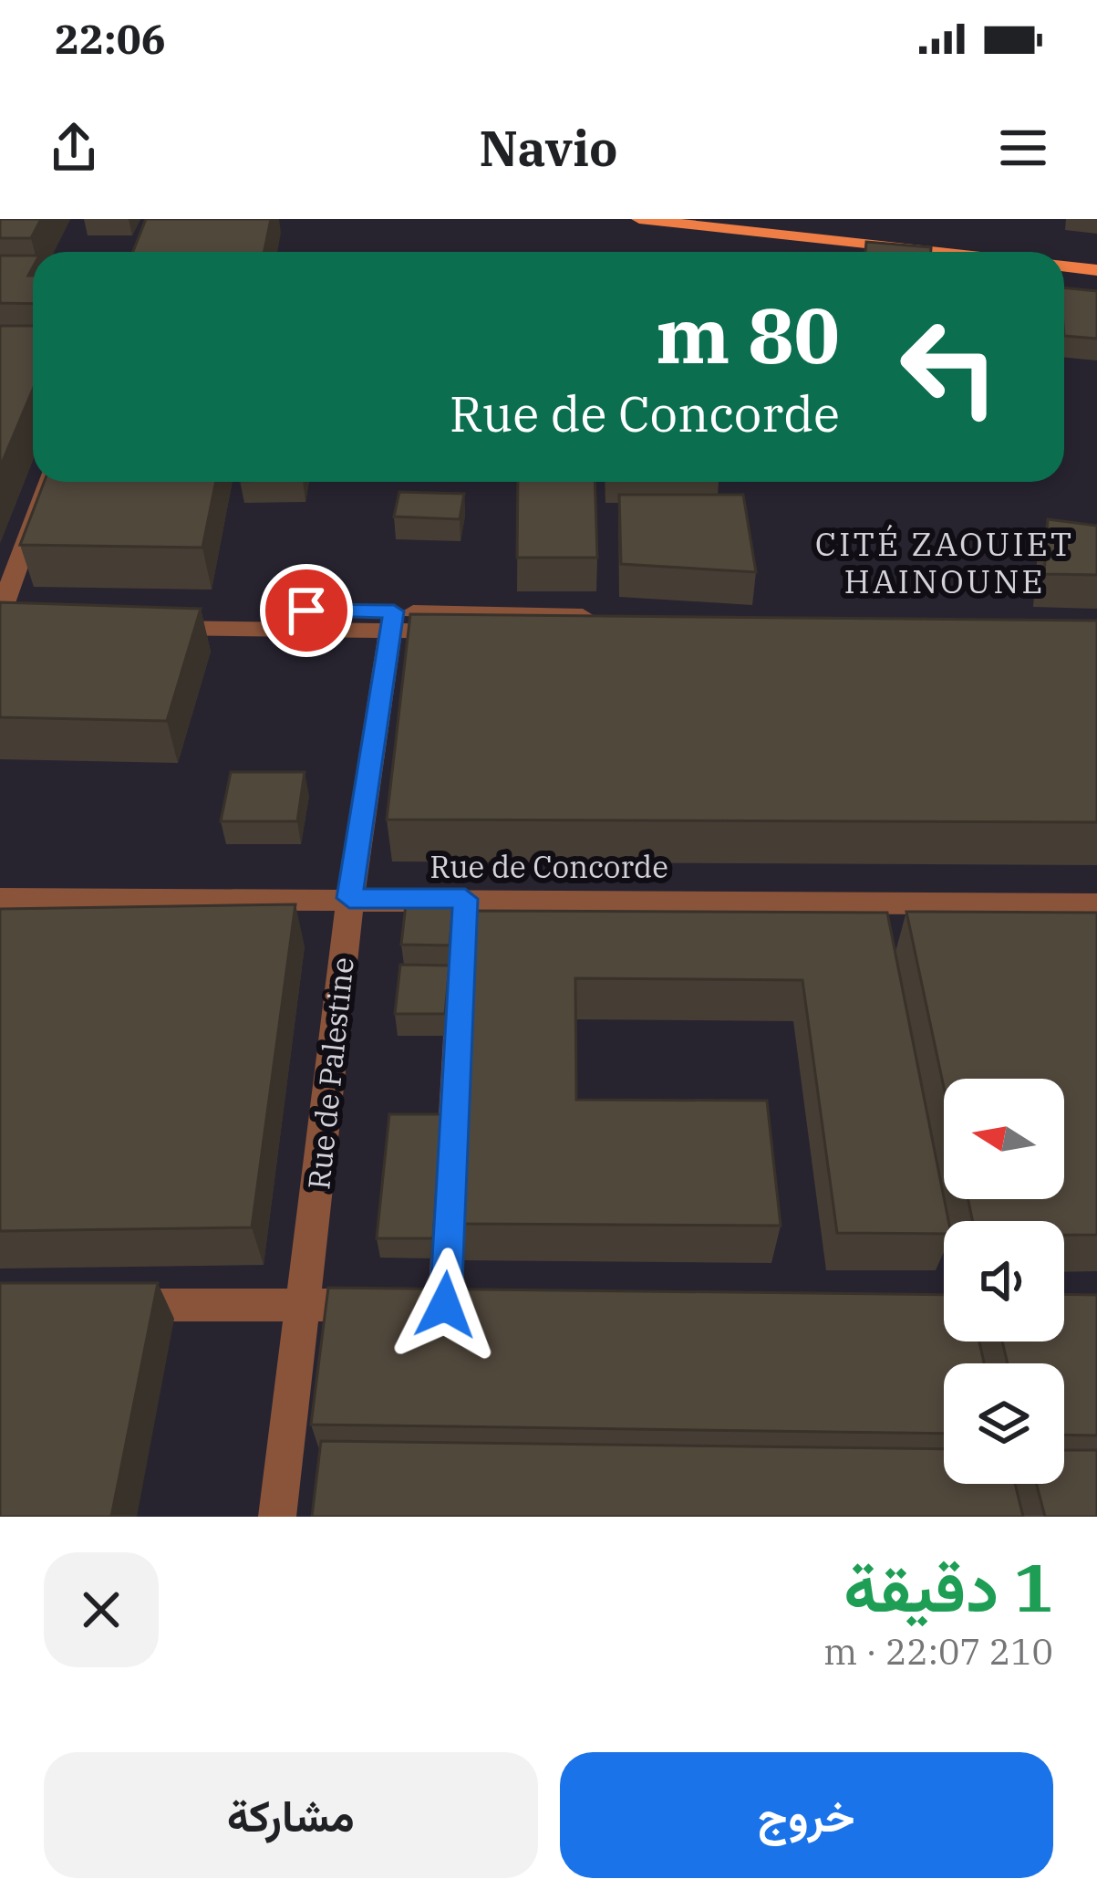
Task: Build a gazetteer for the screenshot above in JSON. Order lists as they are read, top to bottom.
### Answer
{
  "streets": {
    "street": ["Rue de Concorde", "Rue de Palestine"]
  },
  "crossings": [
    ["Rue de Concorde", "Rue de Palestine"]
  ],
  "districts": ["CITÉ ZAOUIET HAINOUNE"],
  "north": "left",
  "page": {
    "status": "22:06",
    "header": "Navio",
    "turn": ["80 m", "Rue de Concorde"],
    "heading": ["1 دقيقة", "210 m · 22:07"],
    "buttons": ["خروج", "مشاركة"]
  }
}
